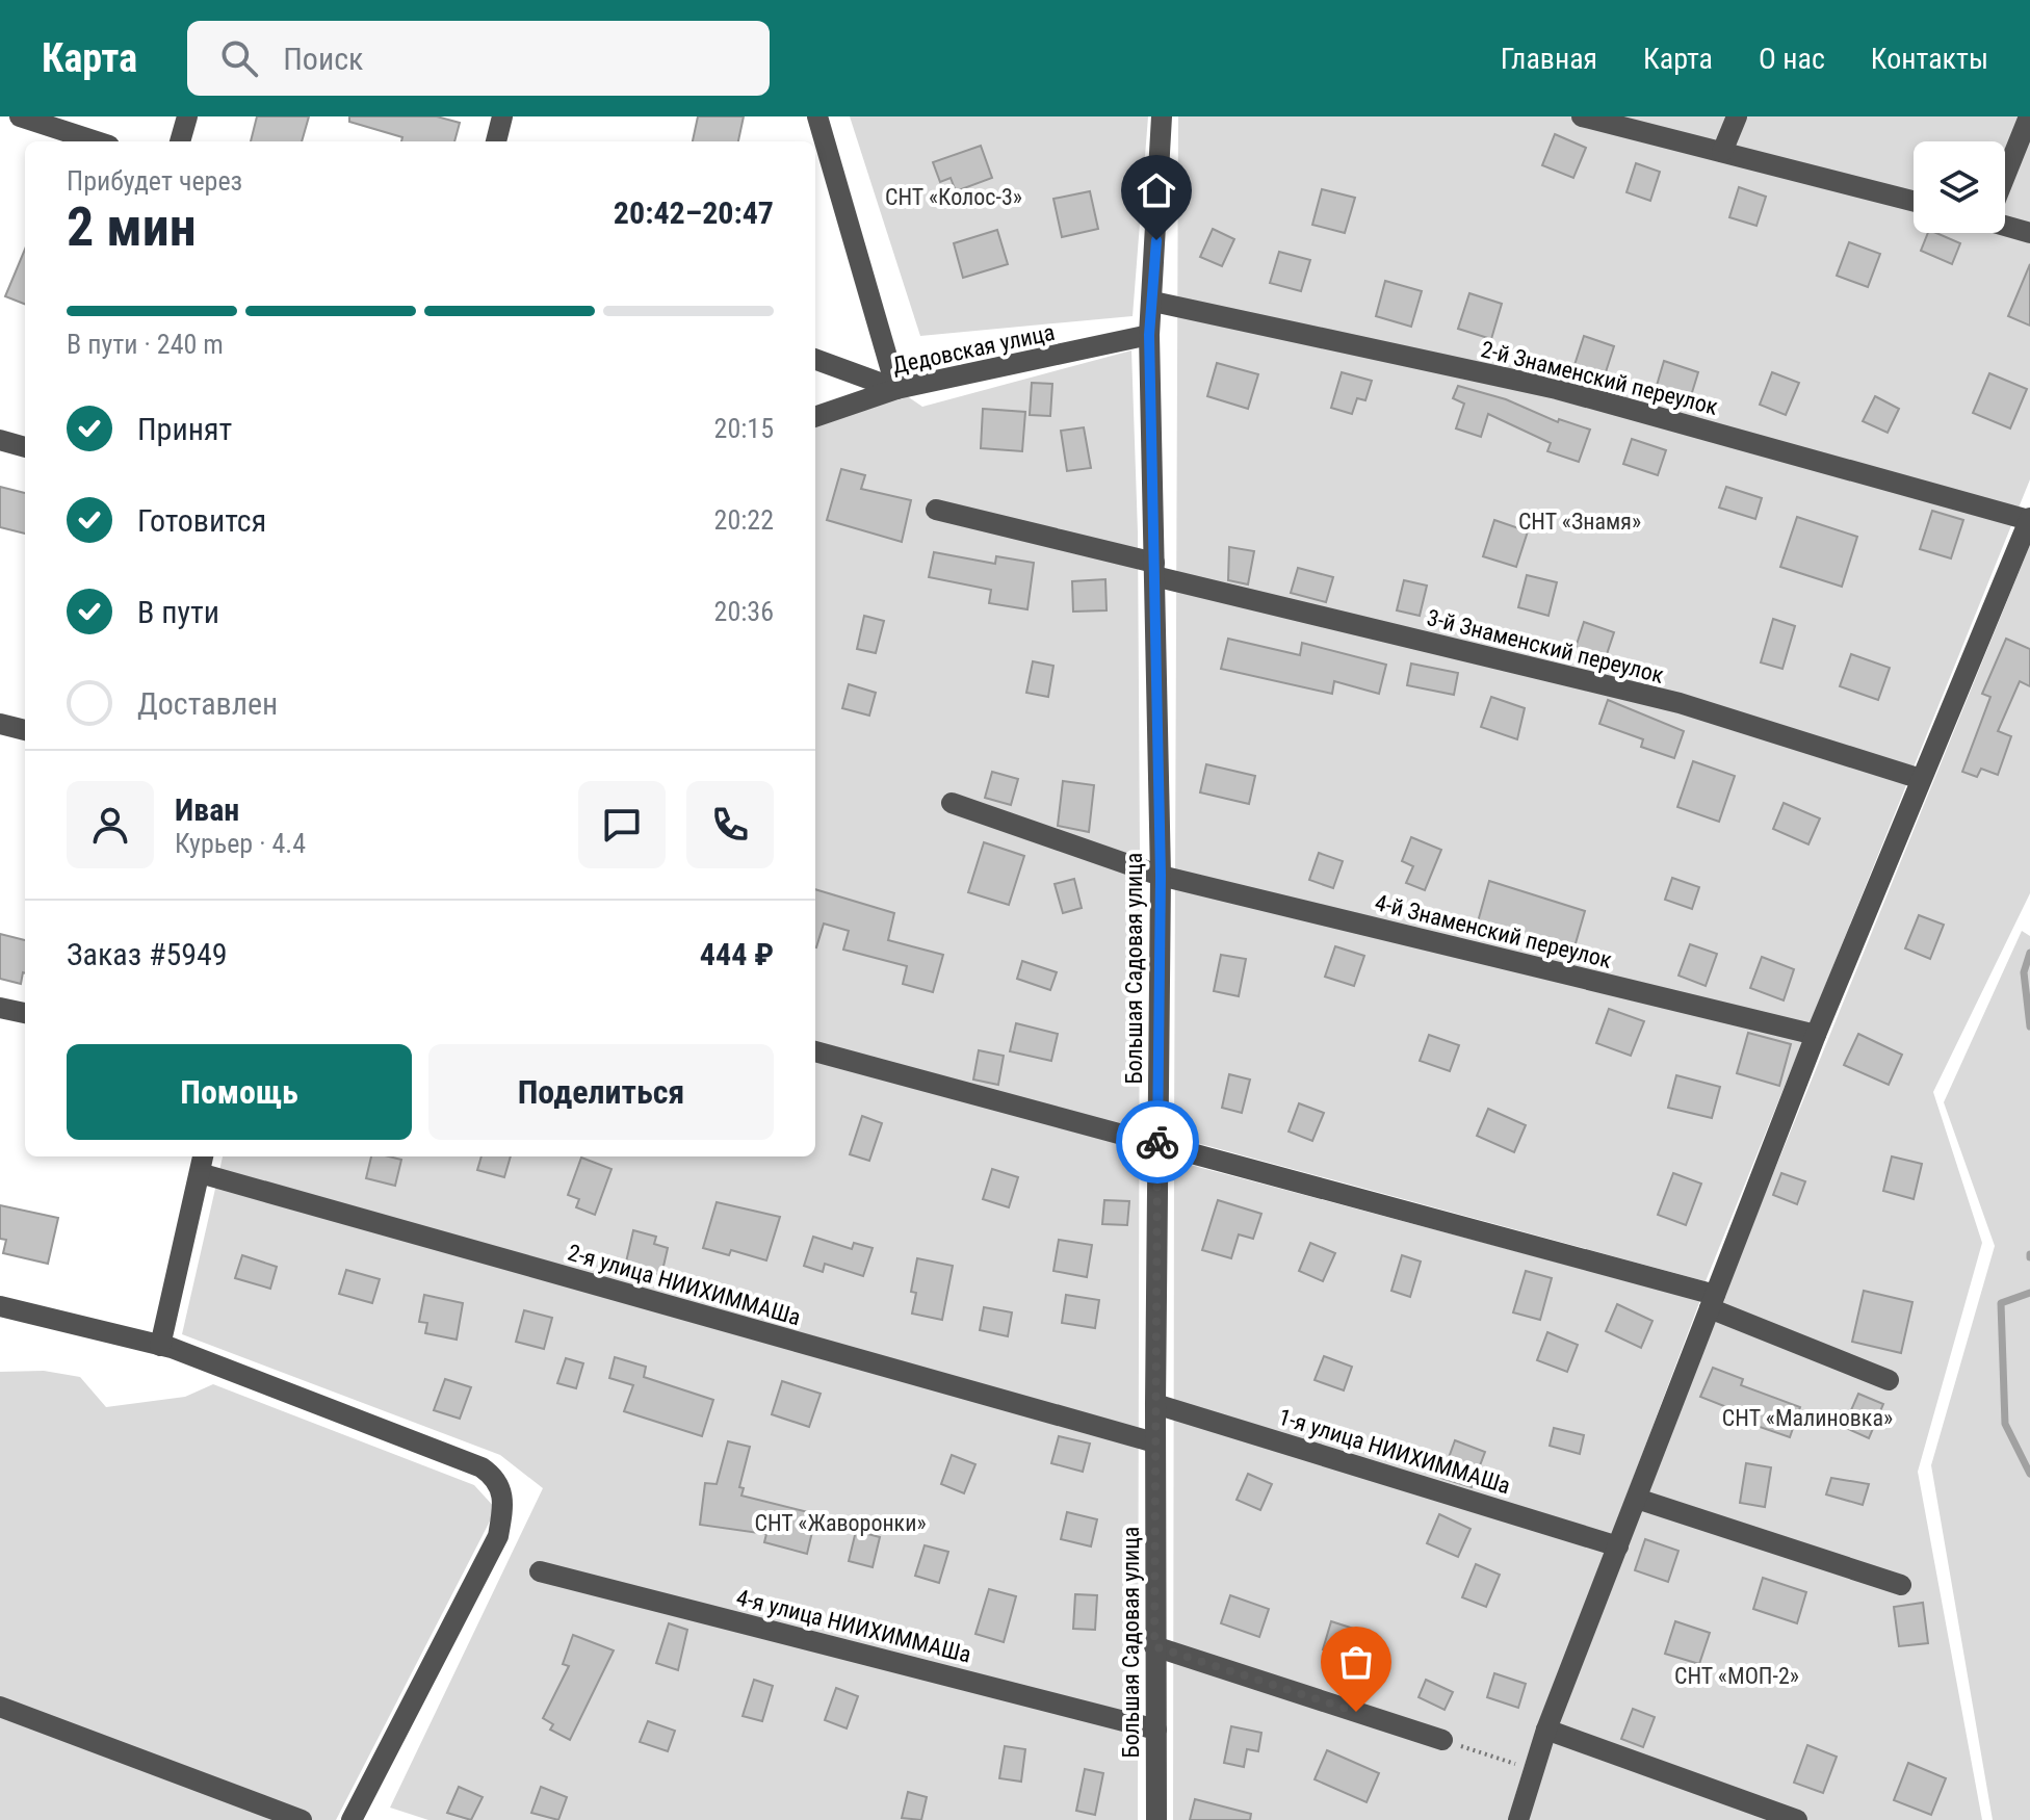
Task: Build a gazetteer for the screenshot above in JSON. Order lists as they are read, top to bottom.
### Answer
{
  "streets": {
    "street": [
      "Дедовская улица",
      "2-й Знаменский переулок",
      "3-й Знаменский переулок",
      "4-й Знаменский переулок",
      "Большая Садовая улица",
      "2-я улица НИИХИММАШа",
      "1-я улица НИИХИММАШа",
      "4-я улица НИИХИММАШа"
    ]
  },
  "crossings": [
    ["Дедовская улица", "Большая Садовая улица"],
    ["2-й Знаменский переулок", "Большая Садовая улица"],
    ["3-й Знаменский переулок", "Большая Садовая улица"],
    ["4-й Знаменский переулок", "Большая Садовая улица"],
    ["Большая Садовая улица", "2-я улица НИИХИММАШа"],
    ["Большая Садовая улица", "1-я улица НИИХИММАШа"],
    ["Большая Садовая улица", "4-я улица НИИХИММАШа"]
  ],
  "parks": [
    "СНТ «Колос-3»",
    "СНТ «Знамя»",
    "СНТ «Малиновка»",
    "СНТ «Жаворонки»",
    "СНТ «МОП-2»"
  ],
  "page": {
    "header": "Карта",
    "search": "Поиск",
    "nav": [
      "Главная",
      "Карта",
      "О нас",
      "Контакты"
    ],
    "heading": ["2 мин", "Прибудет через", "20:42–20:47"],
    "panel": [
      "Иван",
      "Курьер · 4.4",
      "Заказ #5949",
      "444 ₽"
    ],
    "bar": "В пути · 240 m",
    "list": [
      ["Принят", "20:15"],
      ["Готовится", "20:22"],
      ["В пути", "20:36"],
      "Доставлен"
    ],
    "buttons": ["Помощь", "Поделиться"]
  }
}
